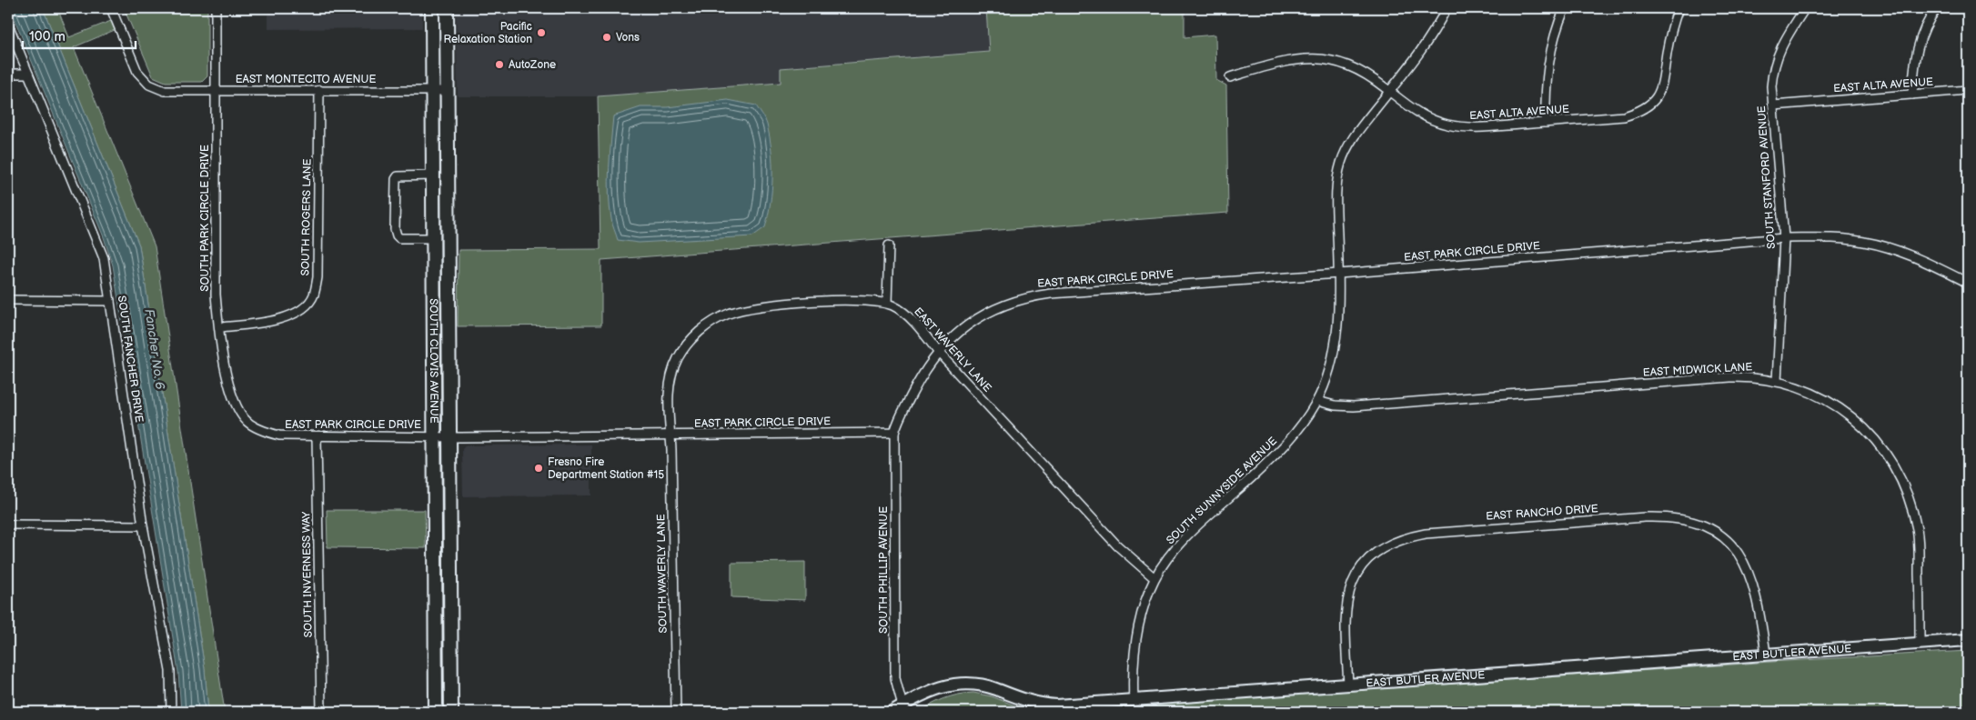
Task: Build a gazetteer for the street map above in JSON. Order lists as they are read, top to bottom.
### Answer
{
  "streets": {
    "main road": ["SOUTH CLOVIS AVENUE"],
    "street": [
      "EAST MONTECITO AVENUE",
      "EAST ALTA AVENUE",
      "SOUTH STANFORD AVENUE",
      "SOUTH ROGERS LANE",
      "SOUTH PARK CIRCLE DRIVE",
      "EAST PARK CIRCLE DRIVE",
      "EAST WAVERLY LANE",
      "SOUTH FANCHER DRIVE",
      "EAST MIDWICK LANE",
      "SOUTH SUNNYSIDE AVENUE",
      "EAST RANCHO DRIVE",
      "SOUTH PHILLIP AVENUE",
      "SOUTH WAVERLY LANE",
      "SOUTH INVERNESS WAY",
      "EAST BUTLER AVENUE"
    ]
  },
  "crossings": [
    ["EAST MONTECITO AVENUE", "SOUTH ROGERS LANE"],
    ["EAST MONTECITO AVENUE", "SOUTH PARK CIRCLE DRIVE"],
    ["EAST MONTECITO AVENUE", "SOUTH CLOVIS AVENUE"],
    ["EAST ALTA AVENUE", "SOUTH STANFORD AVENUE"],
    ["EAST ALTA AVENUE", "SOUTH SUNNYSIDE AVENUE"],
    ["SOUTH STANFORD AVENUE", "EAST PARK CIRCLE DRIVE"],
    ["SOUTH STANFORD AVENUE", "EAST MIDWICK LANE"],
    ["SOUTH ROGERS LANE", "SOUTH PARK CIRCLE DRIVE"],
    ["SOUTH PARK CIRCLE DRIVE", "EAST PARK CIRCLE DRIVE"],
    ["EAST PARK CIRCLE DRIVE", "EAST WAVERLY LANE"],
    ["EAST PARK CIRCLE DRIVE", "SOUTH CLOVIS AVENUE"],
    ["EAST PARK CIRCLE DRIVE", "SOUTH SUNNYSIDE AVENUE"],
    ["EAST PARK CIRCLE DRIVE", "SOUTH PHILLIP AVENUE"],
    ["EAST PARK CIRCLE DRIVE", "SOUTH WAVERLY LANE"],
    ["EAST PARK CIRCLE DRIVE", "SOUTH INVERNESS WAY"],
    ["EAST WAVERLY LANE", "SOUTH SUNNYSIDE AVENUE"],
    ["EAST WAVERLY LANE", "SOUTH WAVERLY LANE"],
    ["EAST MIDWICK LANE", "SOUTH SUNNYSIDE AVENUE"],
    ["EAST MIDWICK LANE", "EAST BUTLER AVENUE"],
    ["SOUTH SUNNYSIDE AVENUE", "EAST BUTLER AVENUE"],
    ["EAST RANCHO DRIVE", "EAST BUTLER AVENUE"],
    ["SOUTH PHILLIP AVENUE", "EAST BUTLER AVENUE"]
  ],
  "water": ["Fancher No. 6"],
  "places": [
    "Pacific Relaxation Station",
    "Vons",
    "AutoZone",
    "Fresno Fire Department Station #15"
  ],
  "scale_bar": "100 m"
}
